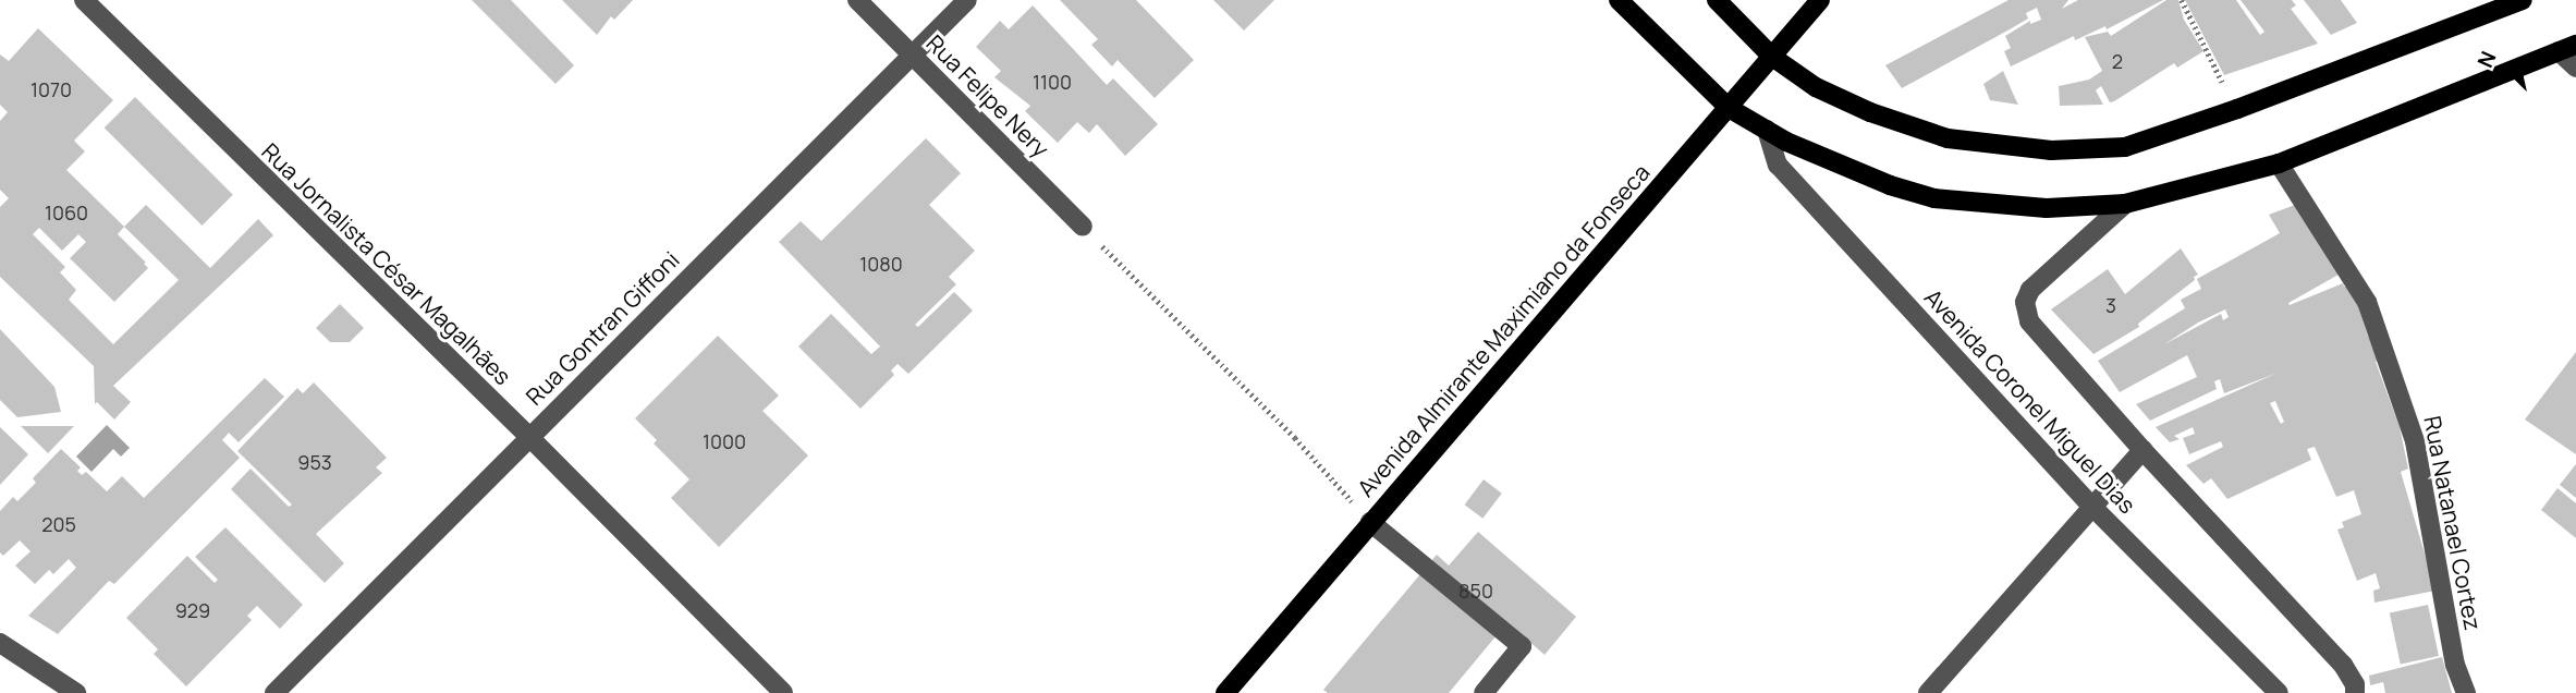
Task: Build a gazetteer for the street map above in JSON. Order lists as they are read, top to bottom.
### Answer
{
  "streets": {
    "main road": ["Avenida Almirante Maximiano da Fonseca"],
    "street": [
      "Rua Felipe Nery",
      "Rua Jornalista César Magalhães",
      "Rua Gontran Giffoni",
      "Avenida Coronel Miguel Dias",
      "Rua Natanael Cortez"
    ]
  },
  "crossings": [
    ["Rua Felipe Nery", "Rua Gontran Giffoni"],
    ["Rua Jornalista César Magalhães", "Rua Gontran Giffoni"]
  ],
  "house_numbers": [
    "2",
    "1100",
    "1070",
    "1060",
    "1080",
    "3",
    "1000",
    "953",
    "205",
    "850",
    "929"
  ],
  "north": "top left"
}
